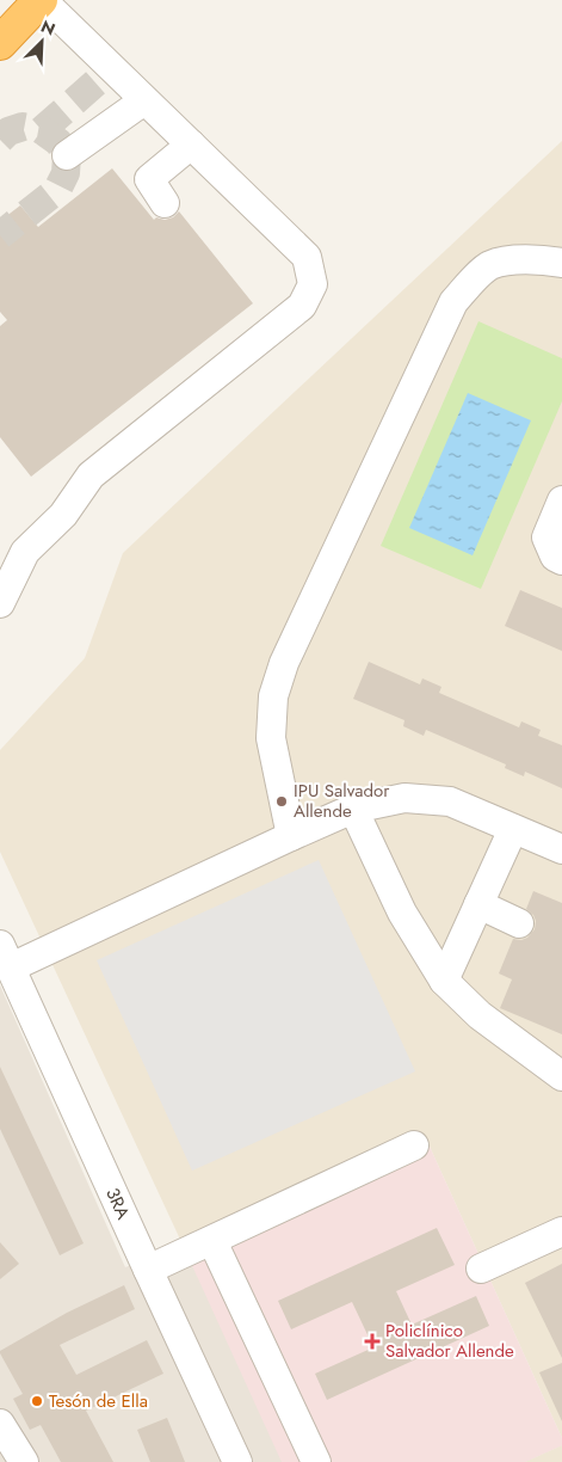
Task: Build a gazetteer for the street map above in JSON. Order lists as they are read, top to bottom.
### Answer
{
  "streets": {
    "street": ["3RA"]
  },
  "places": {
    "other": ["IPU Salvador Allende", "Tesón de Ella"],
    "health": ["Policlínico Salvador Allende"]
  },
  "north": "top right"
}
